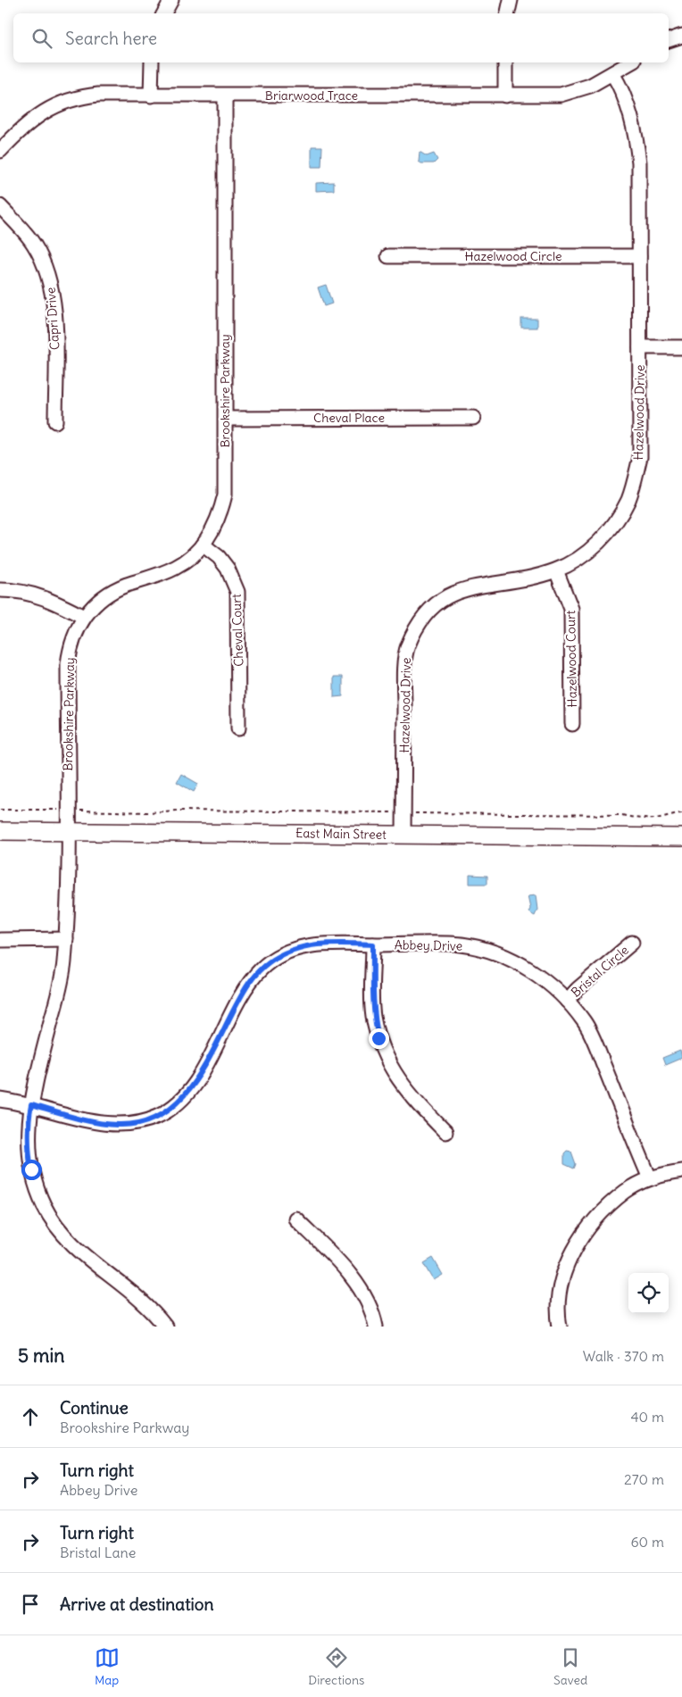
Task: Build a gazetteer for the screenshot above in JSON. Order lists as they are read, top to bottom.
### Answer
{
  "streets": {
    "main road": ["East Main Street"],
    "street": [
      "Briarwood Trace",
      "Hazelwood Circle",
      "Capri Drive",
      "Brookshire Parkway",
      "Hazelwood Drive",
      "Cheval Place",
      "Cheval Court",
      "Hazelwood Court",
      "Abbey Drive",
      "Bristal Circle"
    ]
  },
  "crossings": [
    ["Briarwood Trace", "Brookshire Parkway"],
    ["Briarwood Trace", "Hazelwood Drive"],
    ["Hazelwood Circle", "Hazelwood Drive"],
    ["Brookshire Parkway", "Cheval Place"],
    ["Brookshire Parkway", "Cheval Court"],
    ["Brookshire Parkway", "East Main Street"],
    ["Brookshire Parkway", "Abbey Drive"],
    ["Hazelwood Drive", "Hazelwood Court"],
    ["Hazelwood Drive", "East Main Street"],
    ["Abbey Drive", "Bristal Circle"]
  ],
  "page": {
    "search": "Search here",
    "heading": ["5 min", "Walk · 370 m"],
    "list": [
      ["Continue", "Brookshire Parkway", "40 m"],
      ["Turn right", "Abbey Drive", "270 m"],
      ["Turn right", "Bristal Lane", "60 m"],
      "Arrive at destination"
    ],
    "nav": ["Map", "Directions", "Saved"]
  }
}
